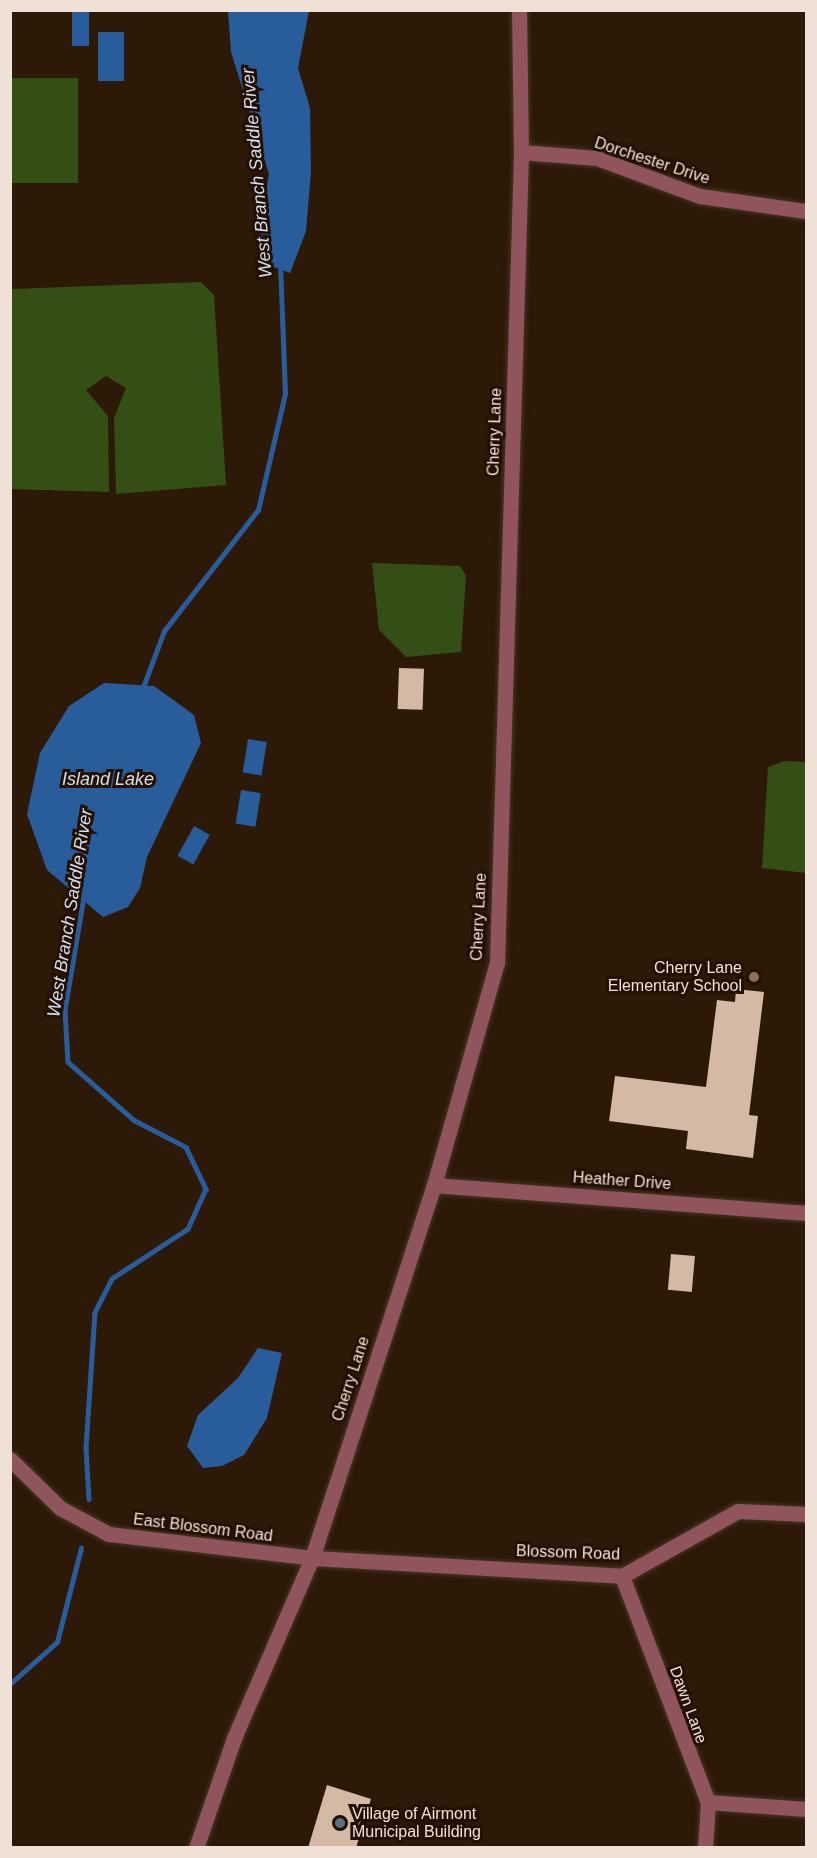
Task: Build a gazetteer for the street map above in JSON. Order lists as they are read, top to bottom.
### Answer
{
  "streets": {
    "street": [
      "Dorchester Drive",
      "Cherry Lane",
      "Heather Drive",
      "East Blossom Road",
      "Blossom Road",
      "Dawn Lane"
    ]
  },
  "crossings": [
    ["Dorchester Drive", "Cherry Lane"],
    ["Cherry Lane", "Heather Drive"],
    ["Cherry Lane", "East Blossom Road"],
    ["Cherry Lane", "Blossom Road"],
    ["East Blossom Road", "Blossom Road"],
    ["Blossom Road", "Dawn Lane"]
  ],
  "water": ["West Branch Saddle River", "Island Lake"],
  "places": ["Cherry Lane Elementary School", "Village of Airmont Municipal Building"]
}
